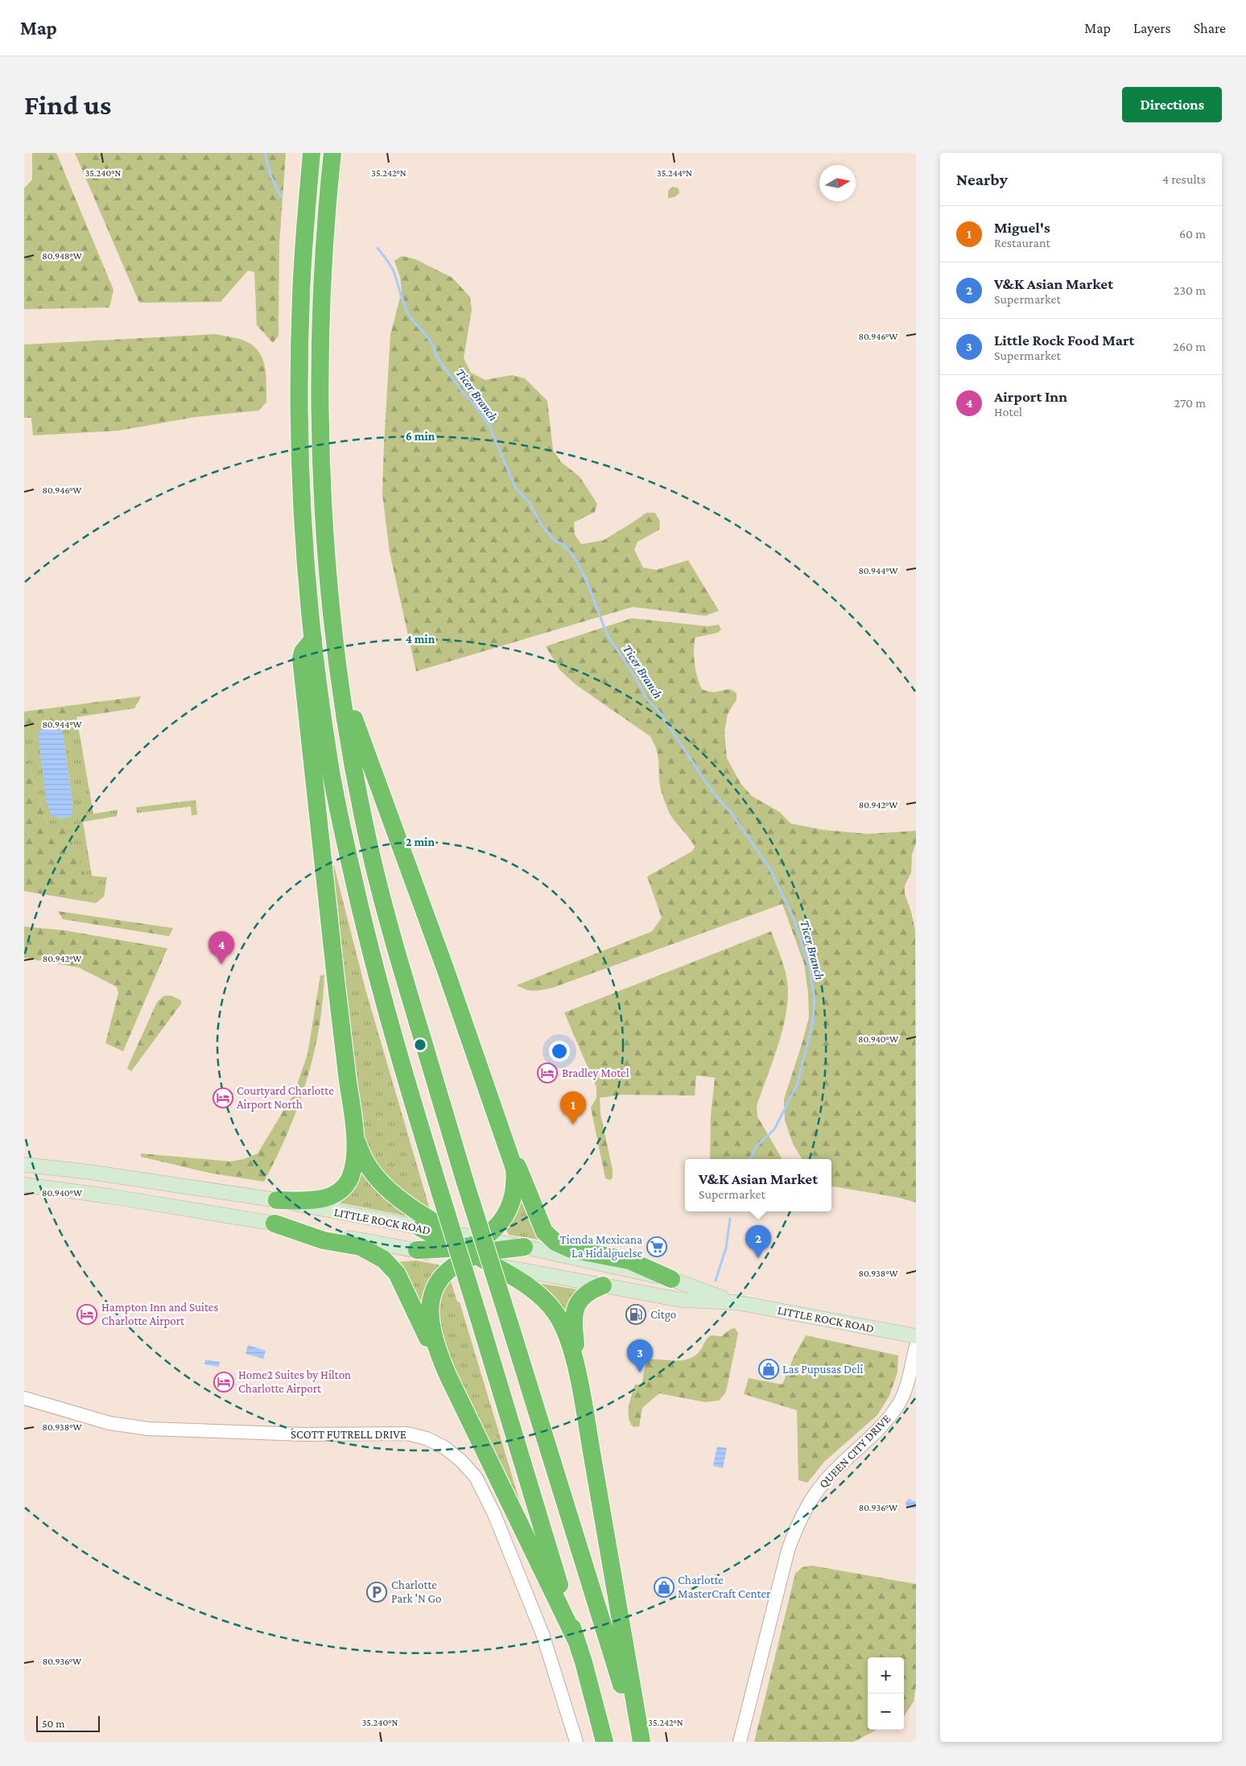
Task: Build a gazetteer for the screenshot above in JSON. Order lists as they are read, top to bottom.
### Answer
{
  "streets": {
    "main road": ["LITTLE ROCK ROAD"],
    "street": ["SCOTT FUTRELL DRIVE", "QUEEN CITY DRIVE"]
  },
  "water": ["Ticer Branch"],
  "places": {
    "hotel": [
      "Bradley Motel",
      "Courtyard Charlotte Airport North",
      "Hampton Inn and Suites Charlotte Airport",
      "Home2 Suites by Hilton Charlotte Airport"
    ],
    "supermarket": ["Tienda Mexicana La Hidalguelse"],
    "fuel station": ["Citgo"],
    "shop": ["Las Pupusas Deli", "Charlotte MasterCraft Center"],
    "parking": ["Charlotte Park 'N Go"]
  },
  "scale_bar": "50 m",
  "north": "right",
  "page": {
    "header": "Map",
    "nav": ["Map", "Layers", "Share"],
    "buttons": "Directions",
    "title": "Find us",
    "heading": ["Nearby", "4 results"],
    "list": [
      {
        "mark": "1",
        "name": "Miguel's",
        "note": "Restaurant",
        "value": "60 m"
      },
      {
        "mark": "2",
        "name": "V&K Asian Market",
        "note": "Supermarket",
        "value": "230 m"
      },
      {
        "mark": "3",
        "name": "Little Rock Food Mart",
        "note": "Supermarket",
        "value": "260 m"
      },
      {
        "mark": "4",
        "name": "Airport Inn",
        "note": "Hotel",
        "value": "270 m"
      }
    ],
    "pins": [
      "4",
      "1",
      "2",
      "3"
    ],
    "popup": ["V&K Asian Market", "Supermarket"],
    "map_buttons": ["+", "−"],
    "scale": "50 m"
  },
  "coordinates": [
    "35.240°N",
    "35.242°N",
    "35.244°N",
    "80.948°W",
    "80.946°W",
    "80.944°W",
    "80.942°W",
    "80.940°W",
    "80.938°W",
    "80.936°W"
  ],
  "rings": ["6 min", "4 min", "2 min"]
}
